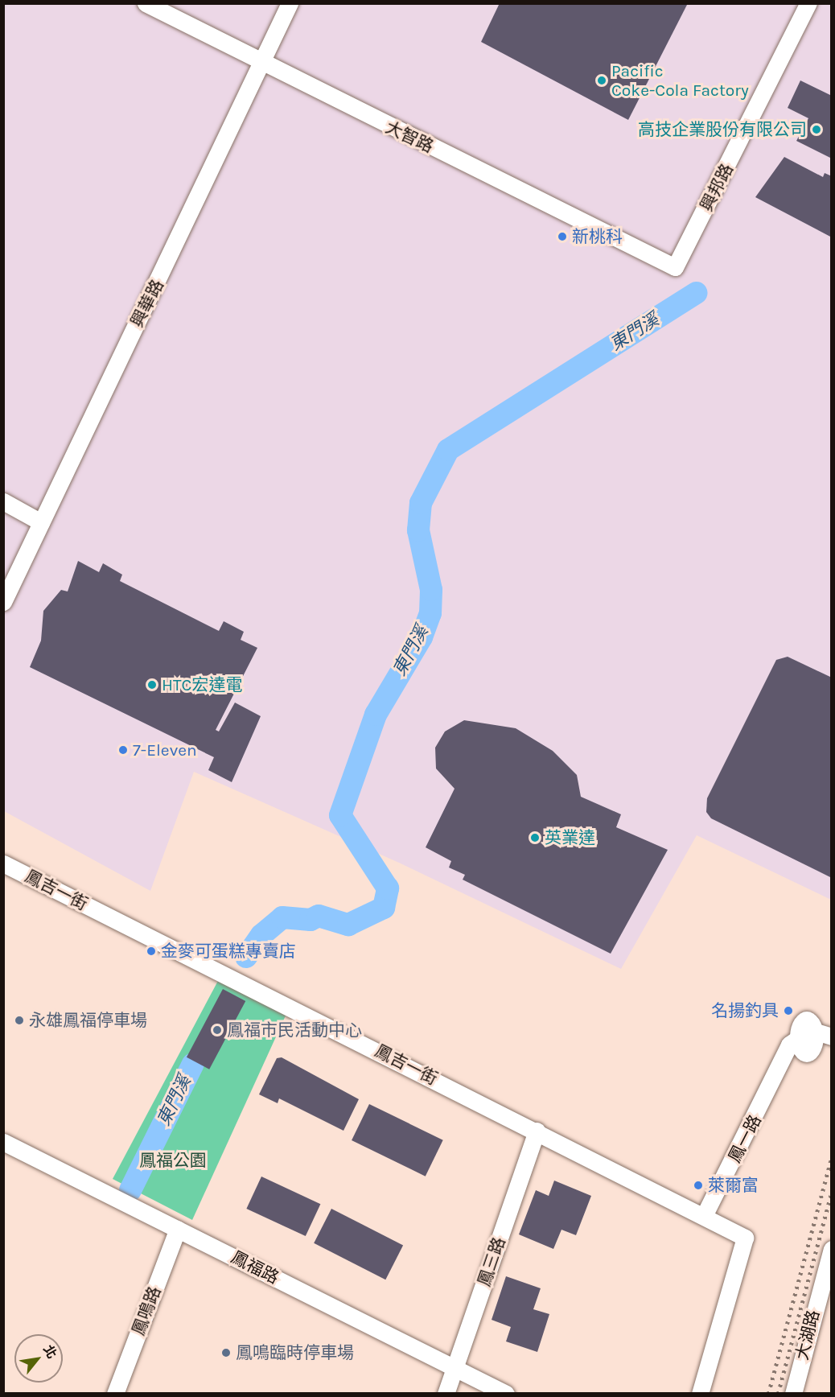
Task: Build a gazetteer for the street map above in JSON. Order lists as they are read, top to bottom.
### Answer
{
  "streets": {
    "street": [
      "大智路",
      "興邦路",
      "興華路",
      "鳳吉一街",
      "鳳一路",
      "鳳三路",
      "鳳福路",
      "鳳鳴路",
      "大湖路"
    ]
  },
  "crossings": [
    ["大智路", "興邦路"],
    ["大智路", "興華路"],
    ["鳳吉一街", "鳳一路"],
    ["鳳吉一街", "鳳三路"],
    ["鳳三路", "鳳福路"],
    ["鳳福路", "鳳鳴路"]
  ],
  "water": ["東門溪"],
  "parks": ["鳳福公園"],
  "places": [
    "Pacific Coke-Cola Factory",
    "高技企業股份有限公司",
    "新桃科",
    "HTC宏達電",
    "7-Eleven",
    "英業達",
    "金麥可蛋糕專賣店",
    "名揚釣具",
    "永雄鳳福停車場",
    "鳳福市民活動中心",
    "萊爾富",
    "鳳鳴臨時停車場"
  ],
  "north": "top right"
}
